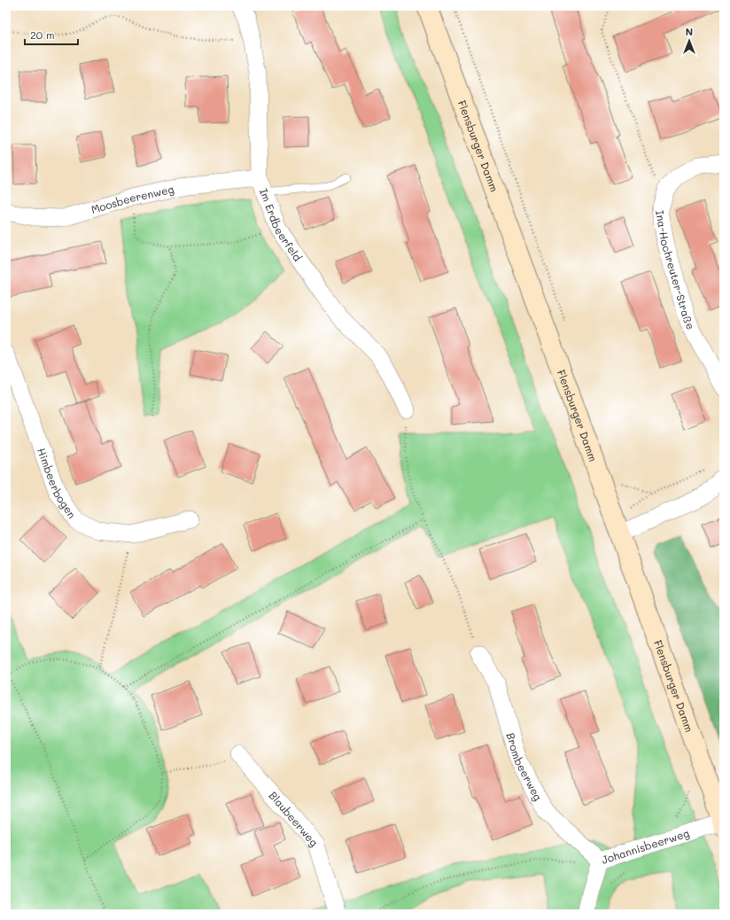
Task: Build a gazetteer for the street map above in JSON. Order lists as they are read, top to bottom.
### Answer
{
  "streets": {
    "street": [
      "Flensburger Damm",
      "Moosbeerenweg",
      "Im Erdbeerfeld",
      "Ina-Hochreuter-Straße",
      "Himbeerbogen",
      "Brombeerweg",
      "Blaubeerweg",
      "Johannisbeerweg"
    ]
  },
  "crossings": [
    ["Flensburger Damm", "Johannisbeerweg"],
    ["Moosbeerenweg", "Im Erdbeerfeld"],
    ["Brombeerweg", "Johannisbeerweg"]
  ],
  "scale_bar": "20 m",
  "north": "top"
}
